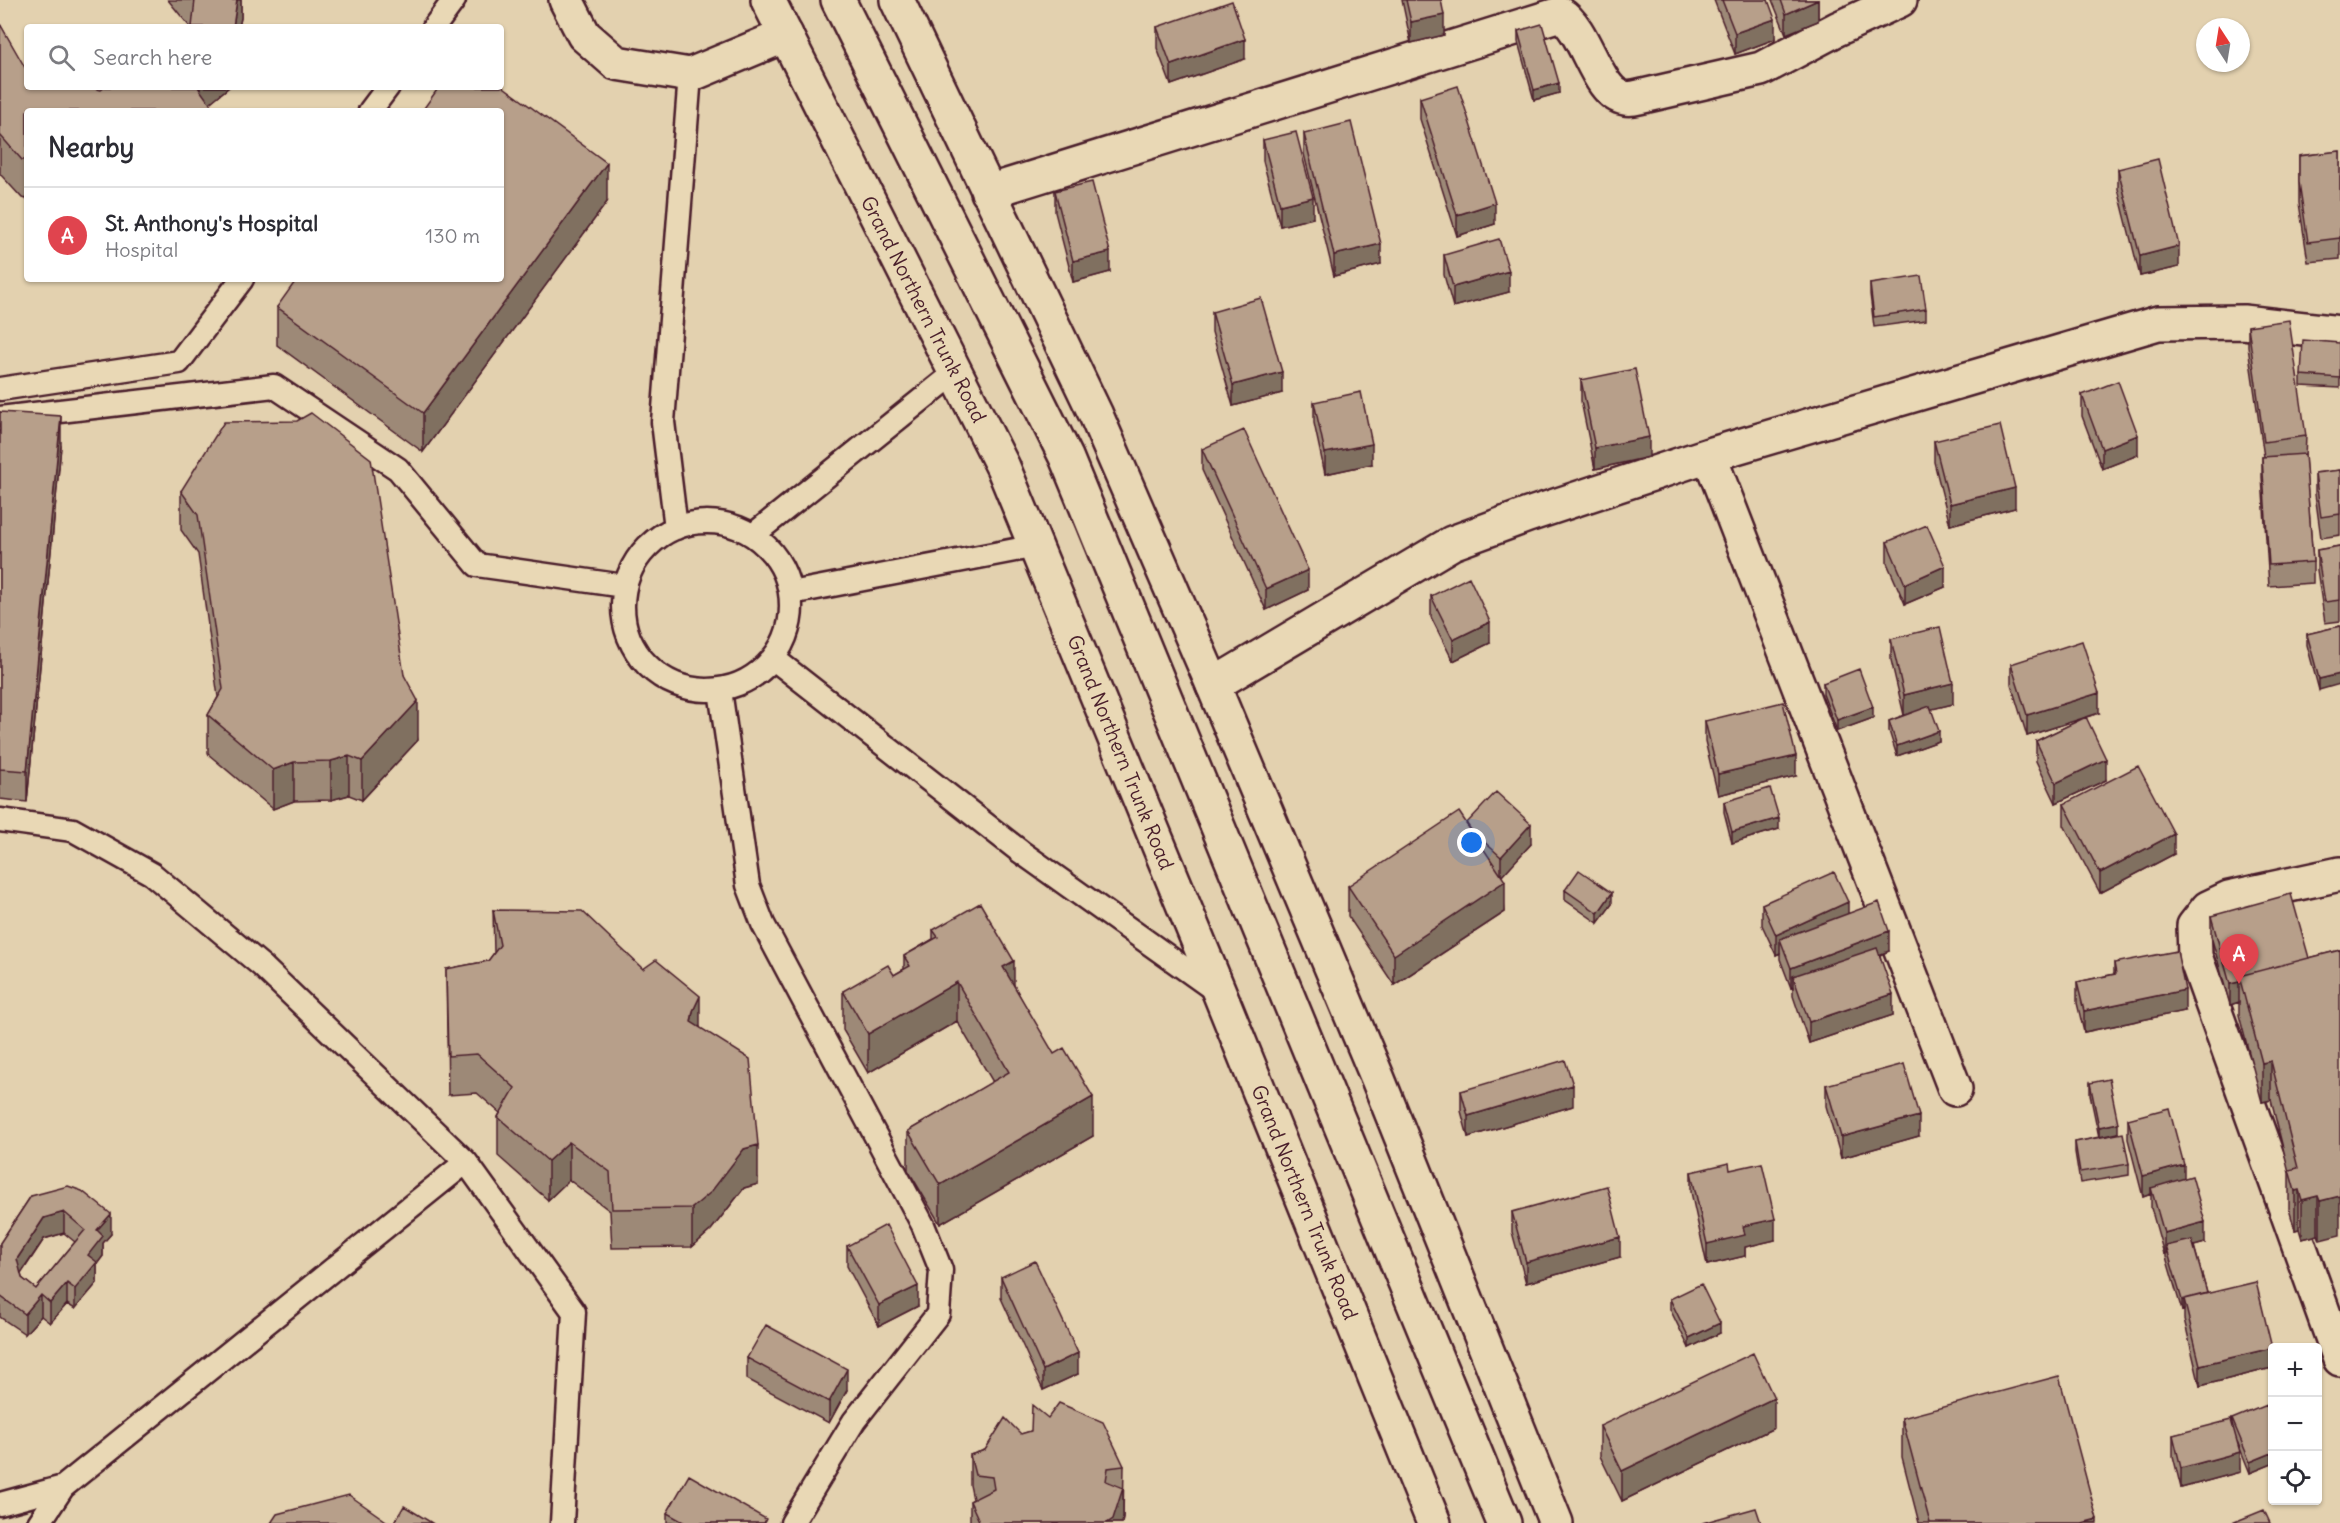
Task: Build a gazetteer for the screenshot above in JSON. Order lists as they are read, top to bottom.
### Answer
{
  "streets": {
    "main road": ["Grand Northern Trunk Road"]
  },
  "north": "top",
  "page": {
    "search": "Search here",
    "heading": "Nearby",
    "list": [
      {
        "mark": "A",
        "name": "St. Anthony's Hospital",
        "note": "Hospital",
        "value": "130 m"
      }
    ],
    "pins": "A",
    "map_buttons": ["+", "−"]
  }
}
